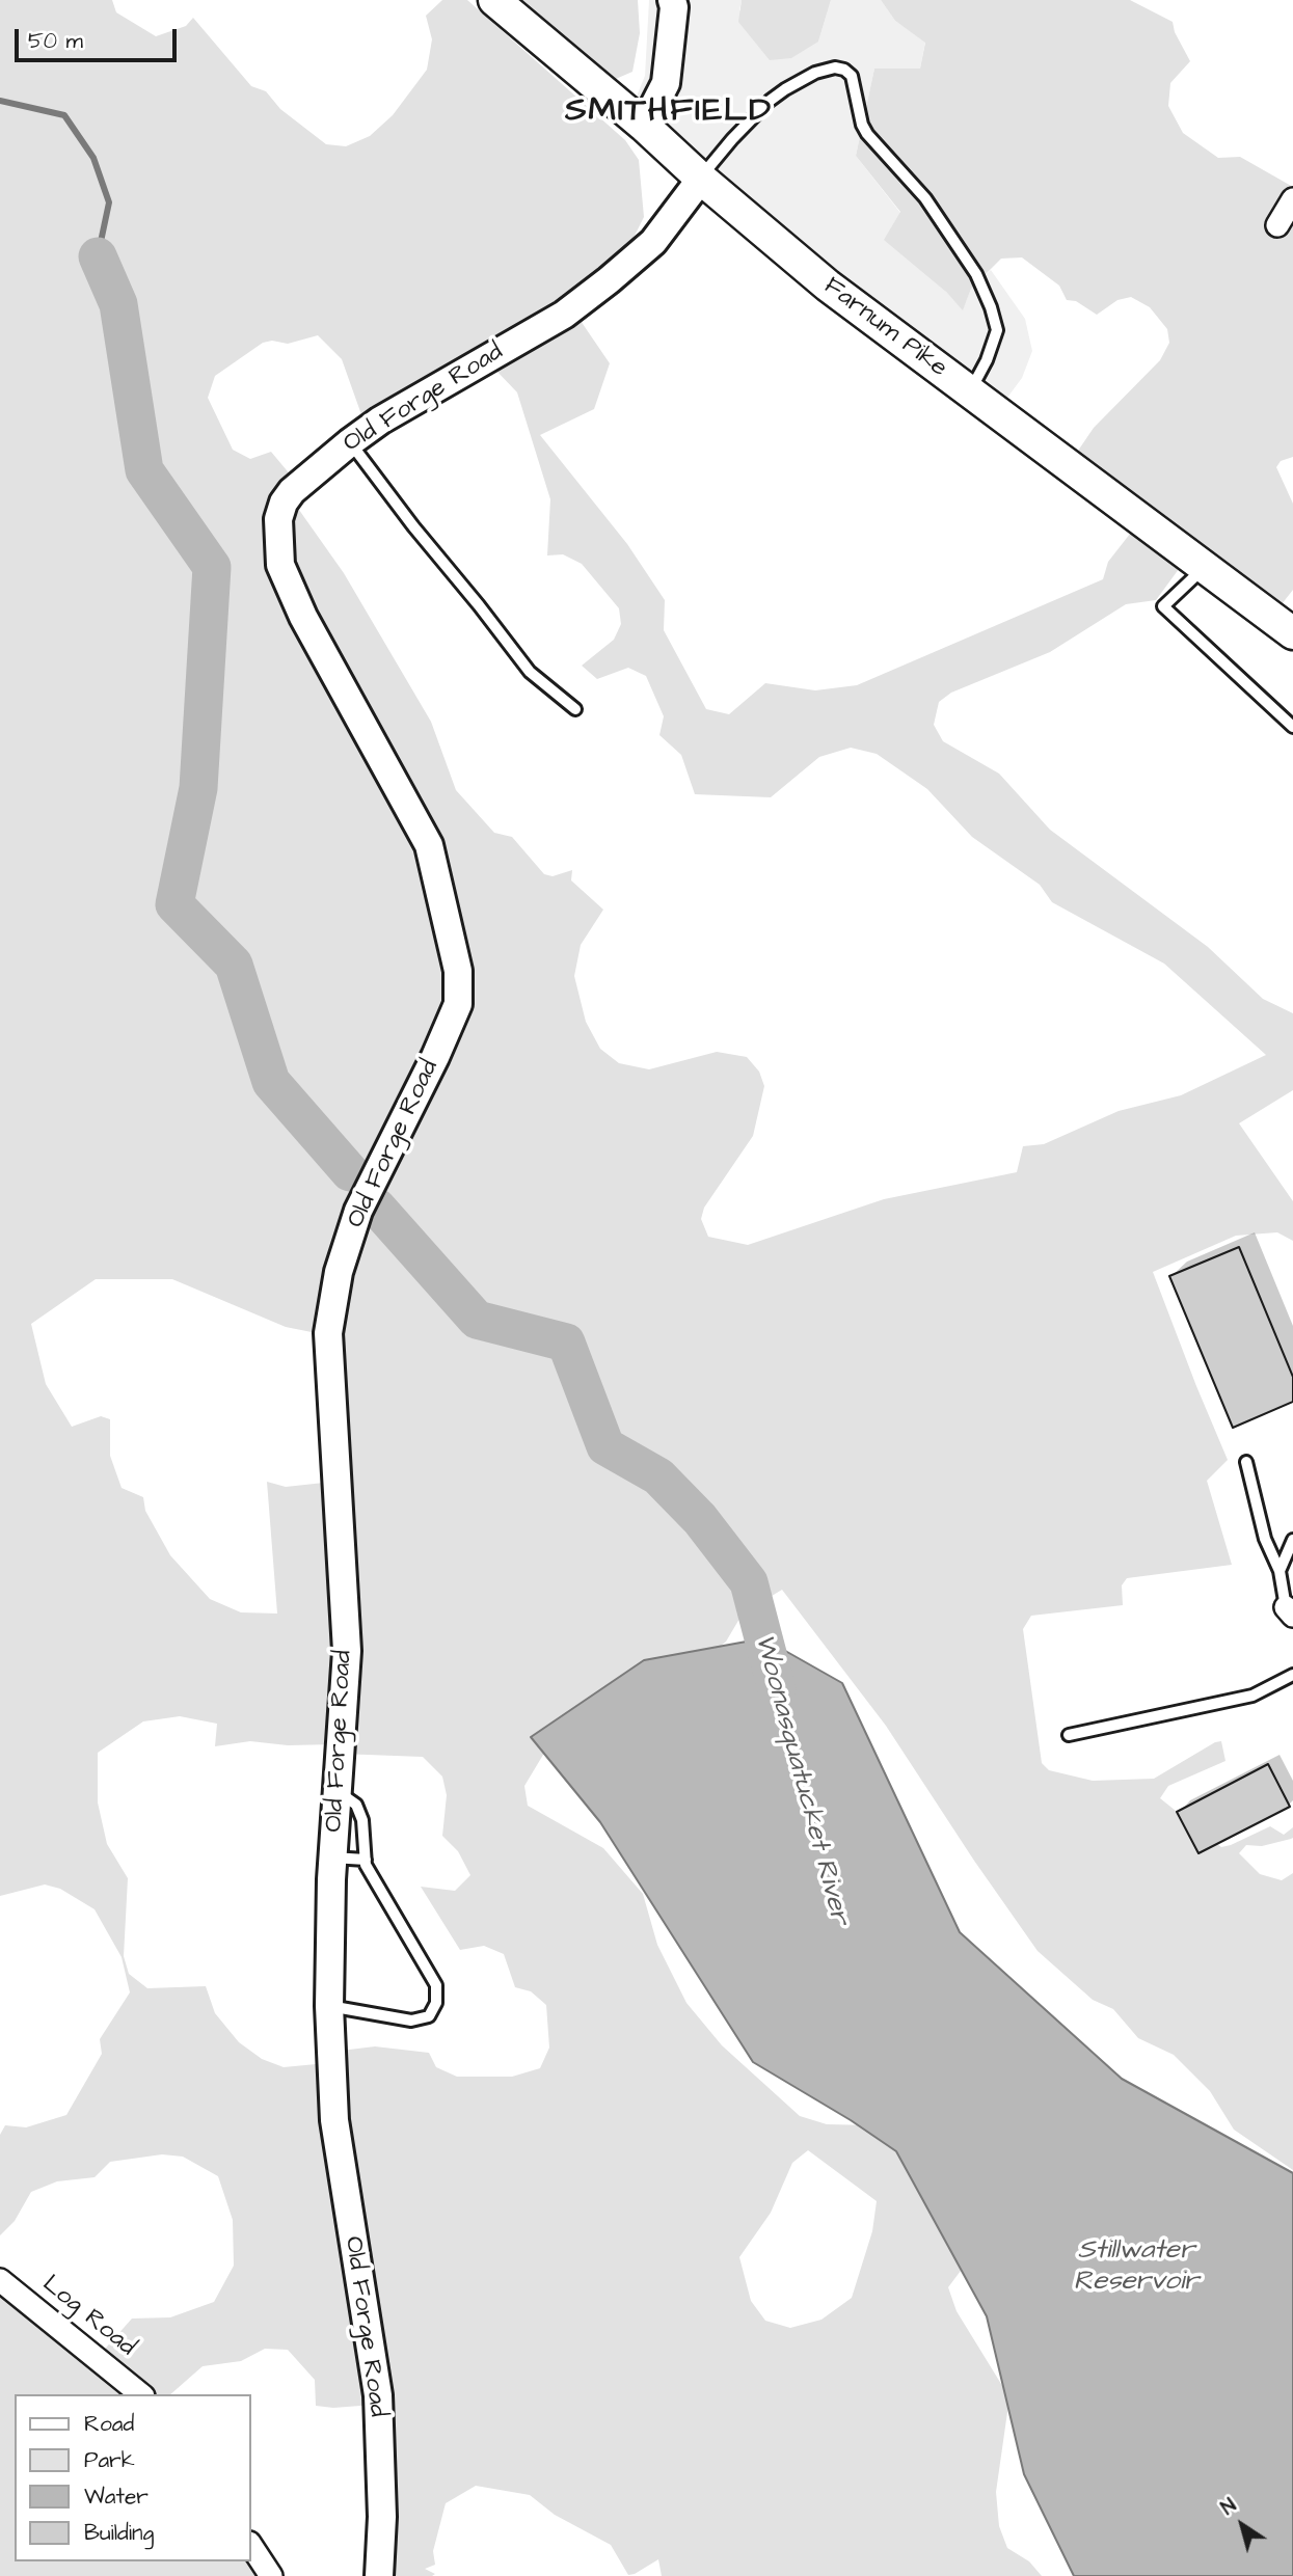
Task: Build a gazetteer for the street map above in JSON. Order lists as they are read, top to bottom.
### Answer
{
  "streets": {
    "main road": ["Farnum Pike"],
    "street": ["Old Forge Road", "Log Road"]
  },
  "crossings": [
    ["Farnum Pike", "Old Forge Road"]
  ],
  "districts": ["SMITHFIELD"],
  "water": ["Woonasquatucket River", "Stillwater Reservoir"],
  "legend": [
    "Road",
    "Park",
    "Water",
    "Building"
  ],
  "scale_bar": "50 m",
  "north": "top left"
}
